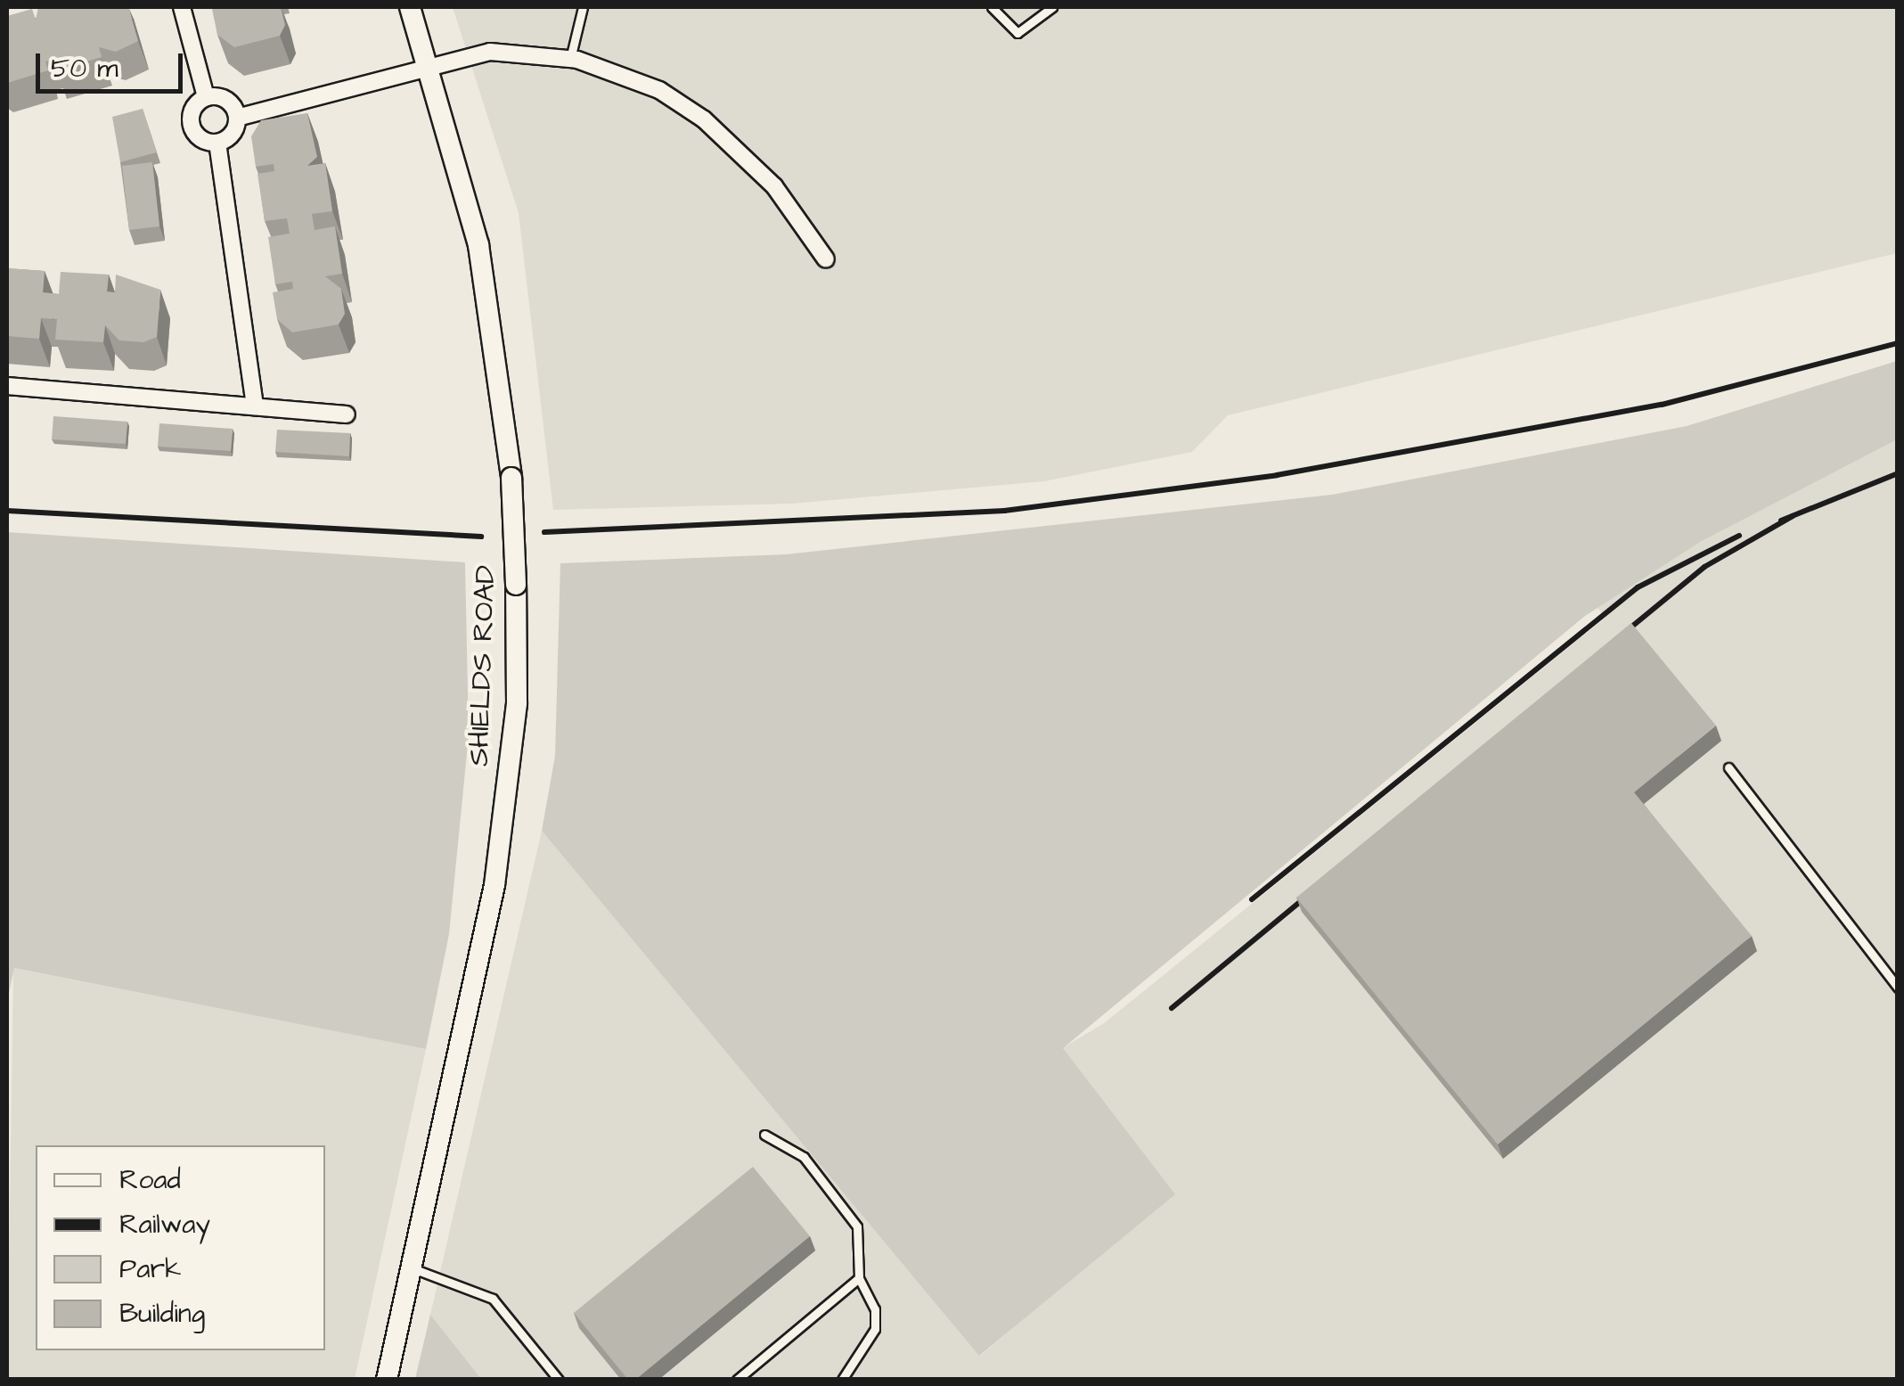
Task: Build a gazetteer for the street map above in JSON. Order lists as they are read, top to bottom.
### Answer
{
  "streets": {
    "street": ["SHIELDS ROAD"]
  },
  "legend": [
    "Road",
    "Railway",
    "Park",
    "Building"
  ],
  "scale_bar": "50 m"
}
